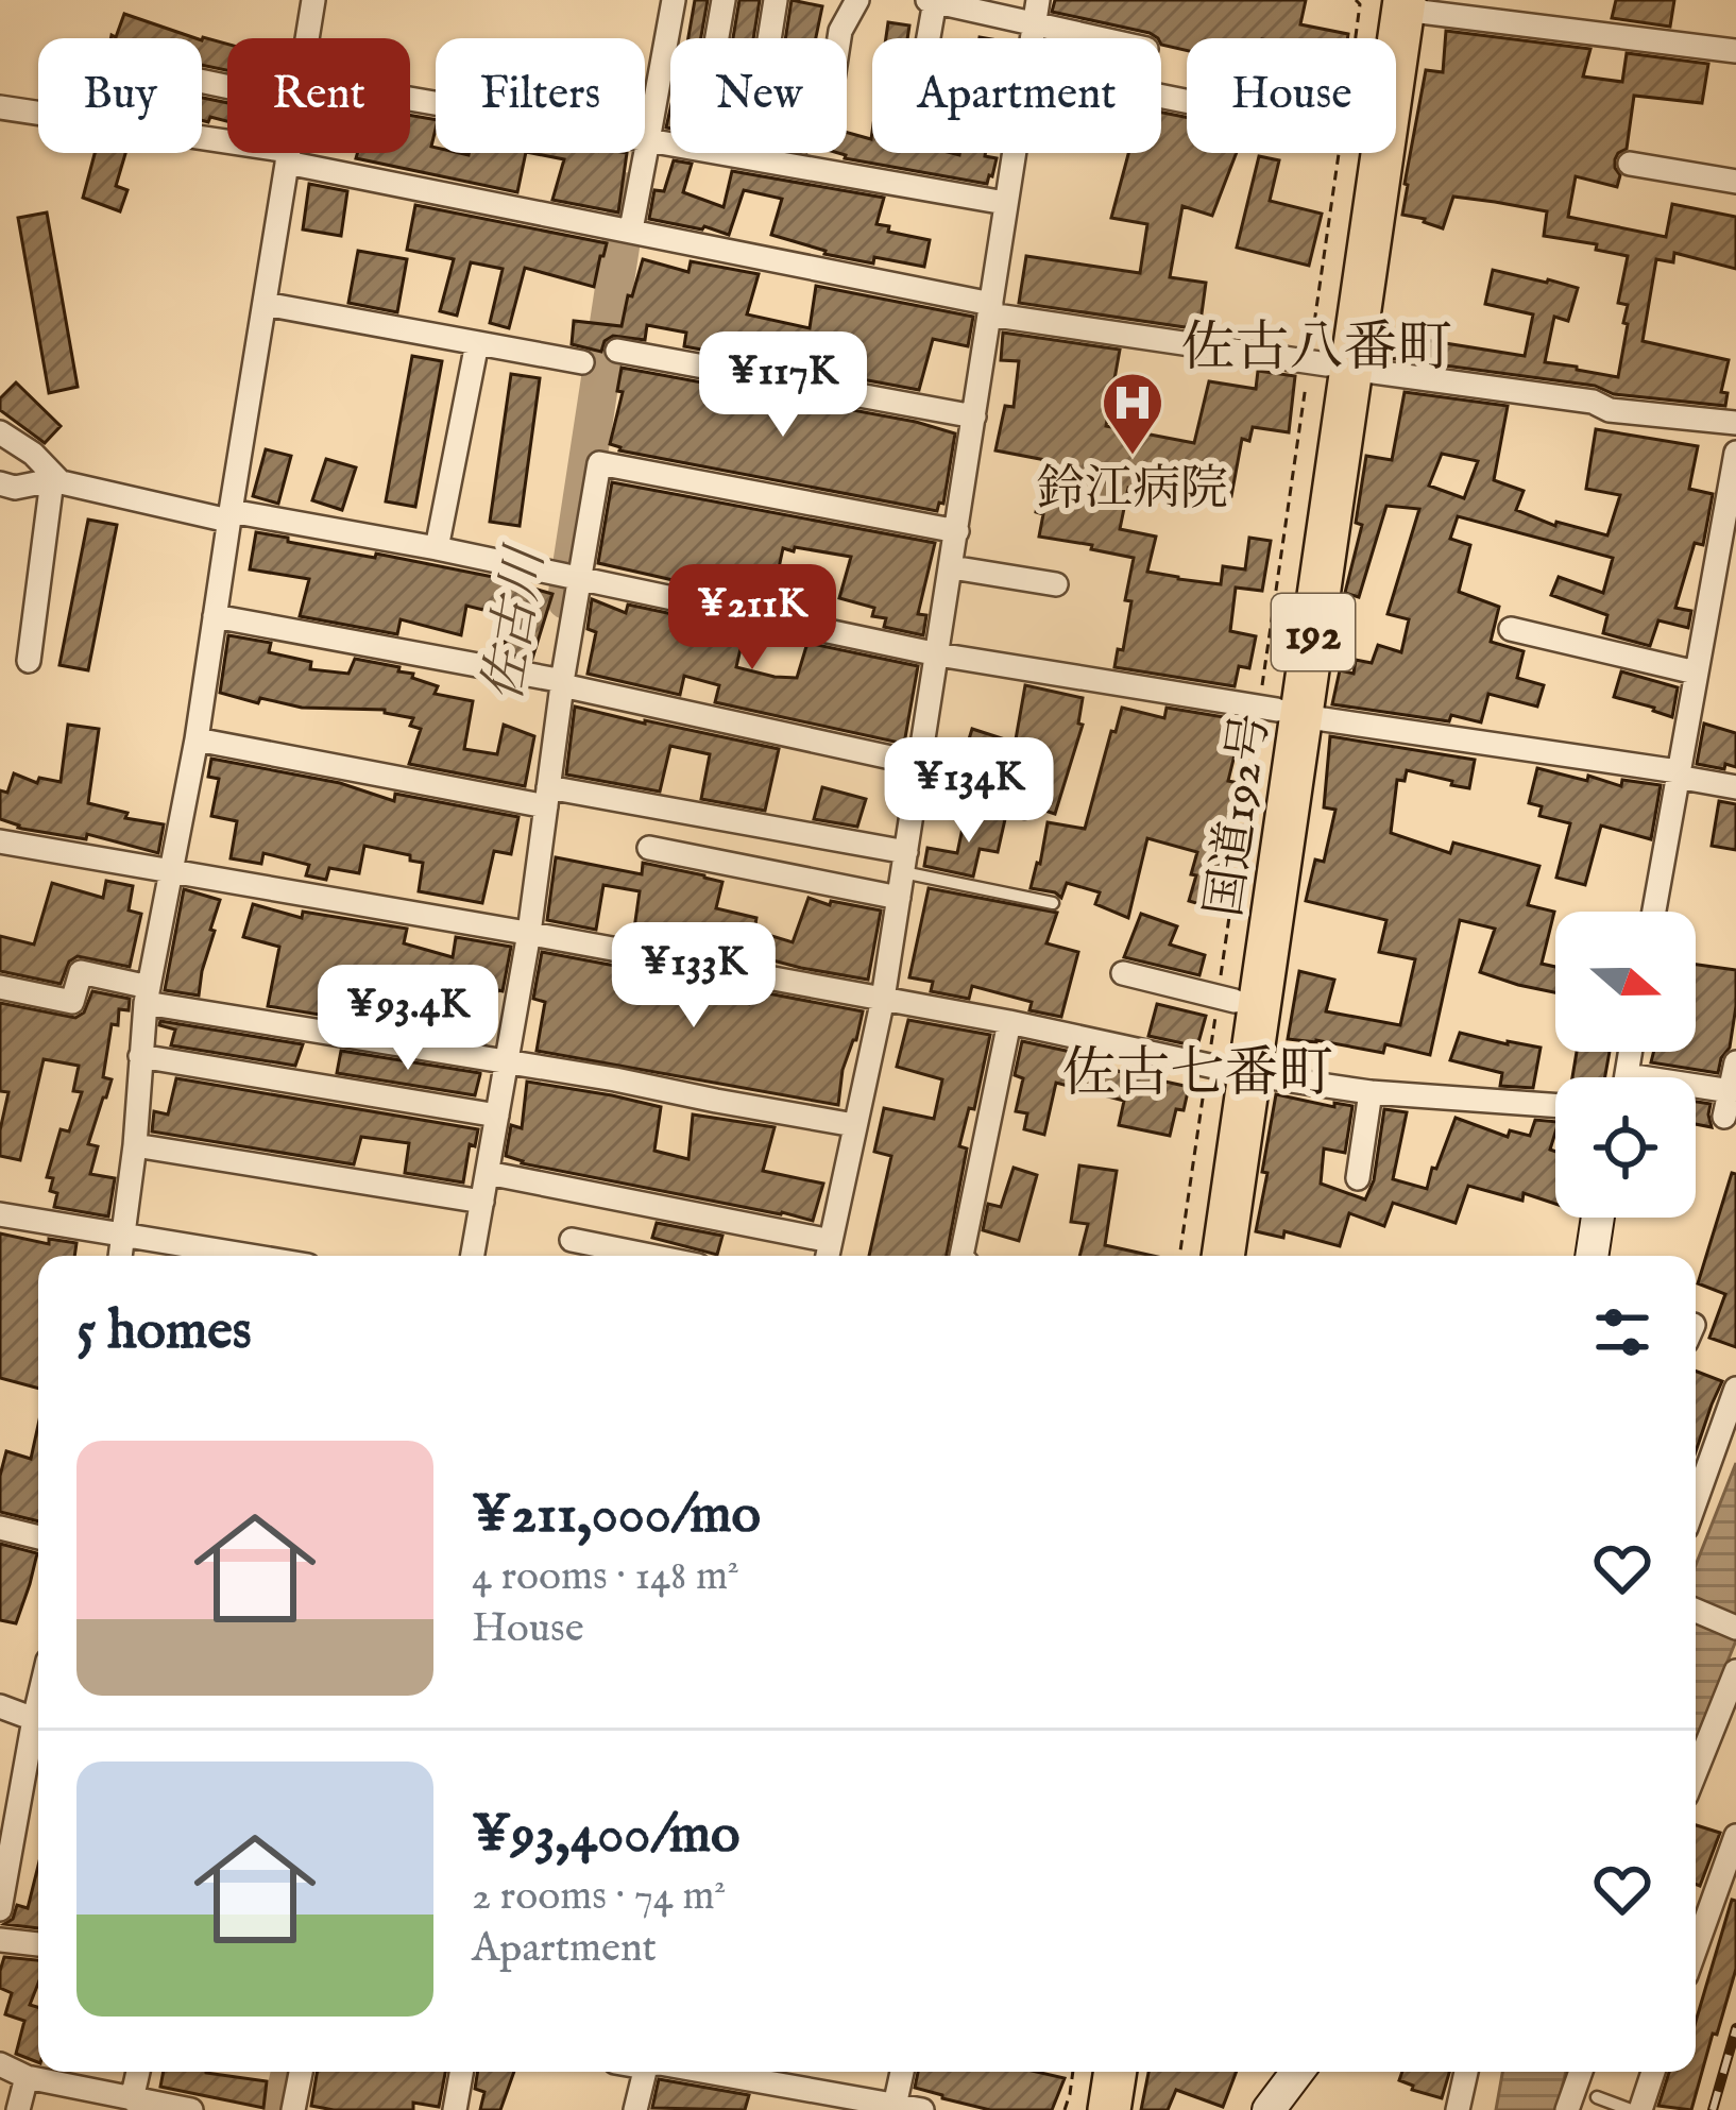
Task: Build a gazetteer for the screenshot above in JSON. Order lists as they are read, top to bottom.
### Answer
{
  "streets": {
    "highway": ["192", "国道192号"]
  },
  "districts": ["佐古八番町", "佐古七番町"],
  "water": ["佐古川"],
  "places": {
    "hospital": ["鈴江病院"]
  },
  "north": "right",
  "page": {
    "chip": [
      "Buy",
      "Rent",
      "Filters",
      "New",
      "Apartment",
      "House"
    ],
    "price": [
      "¥117K",
      "¥211K",
      "¥134K",
      "¥133K",
      "¥93.4K"
    ],
    "heading": "5 homes",
    "list": [
      {
        "name": "¥211,000/mo",
        "note": "4 rooms · 148 m² · House"
      },
      {
        "name": "¥93,400/mo",
        "note": "2 rooms · 74 m² · Apartment"
      }
    ]
  }
}
